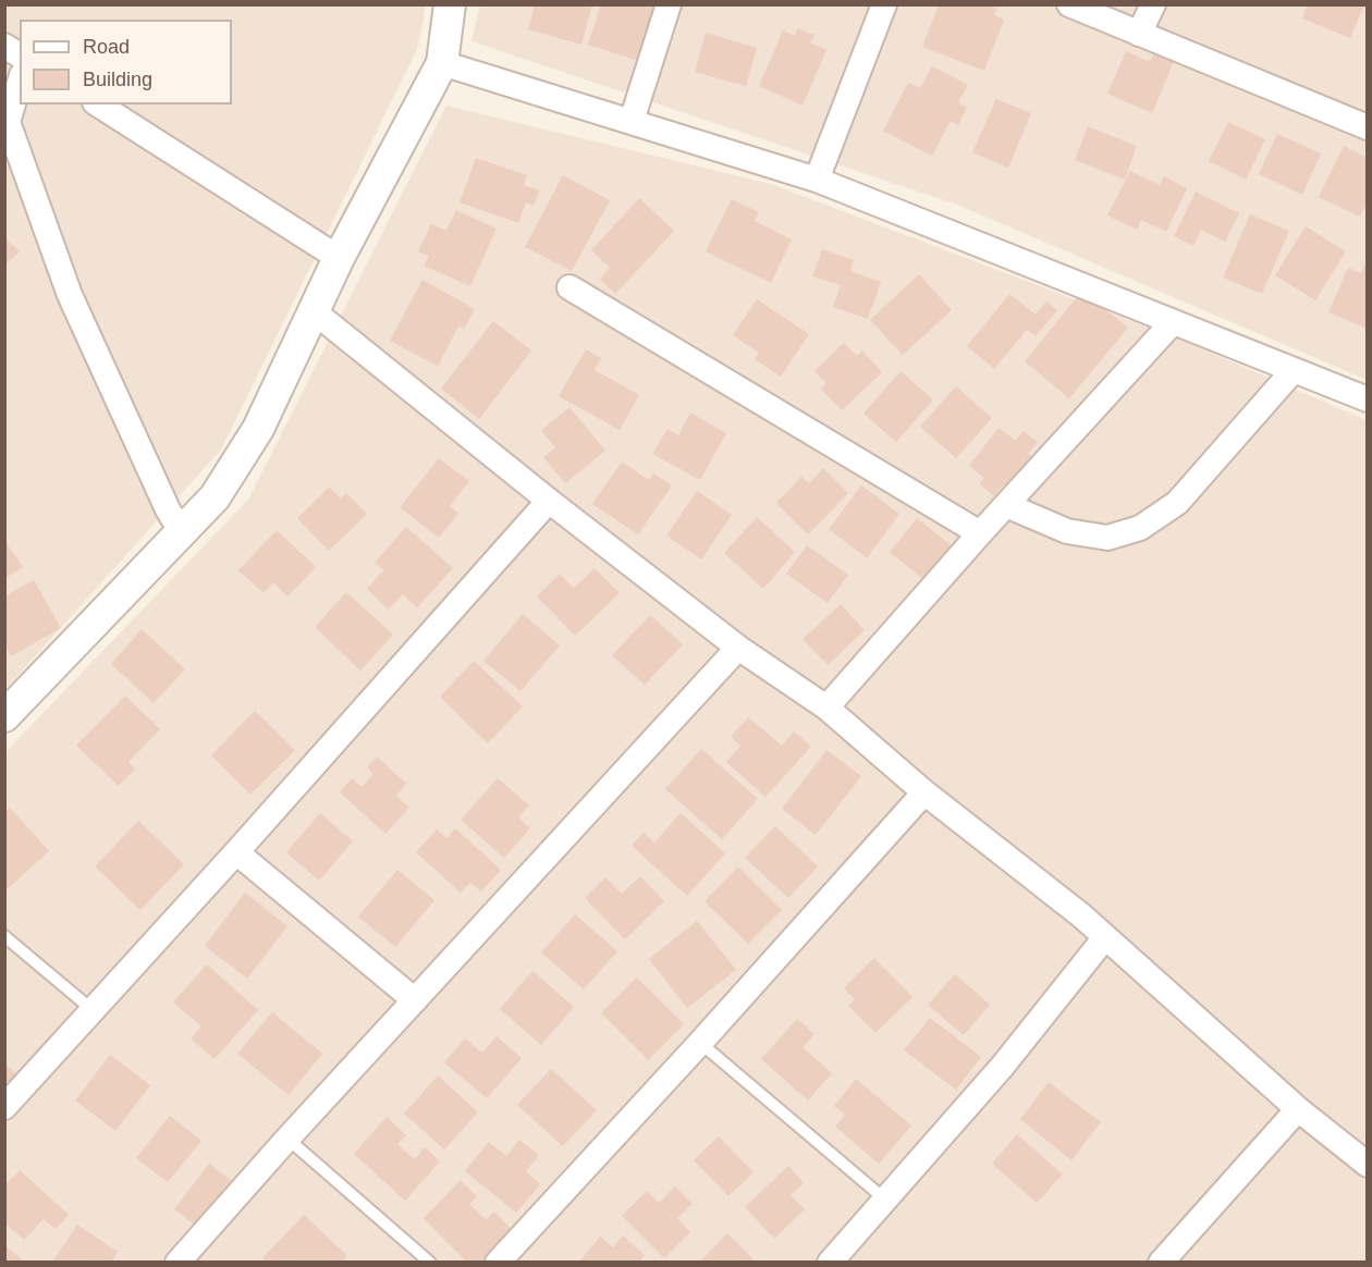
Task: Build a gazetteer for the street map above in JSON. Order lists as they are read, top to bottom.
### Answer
{
  "legend": ["Road", "Building"]
}
